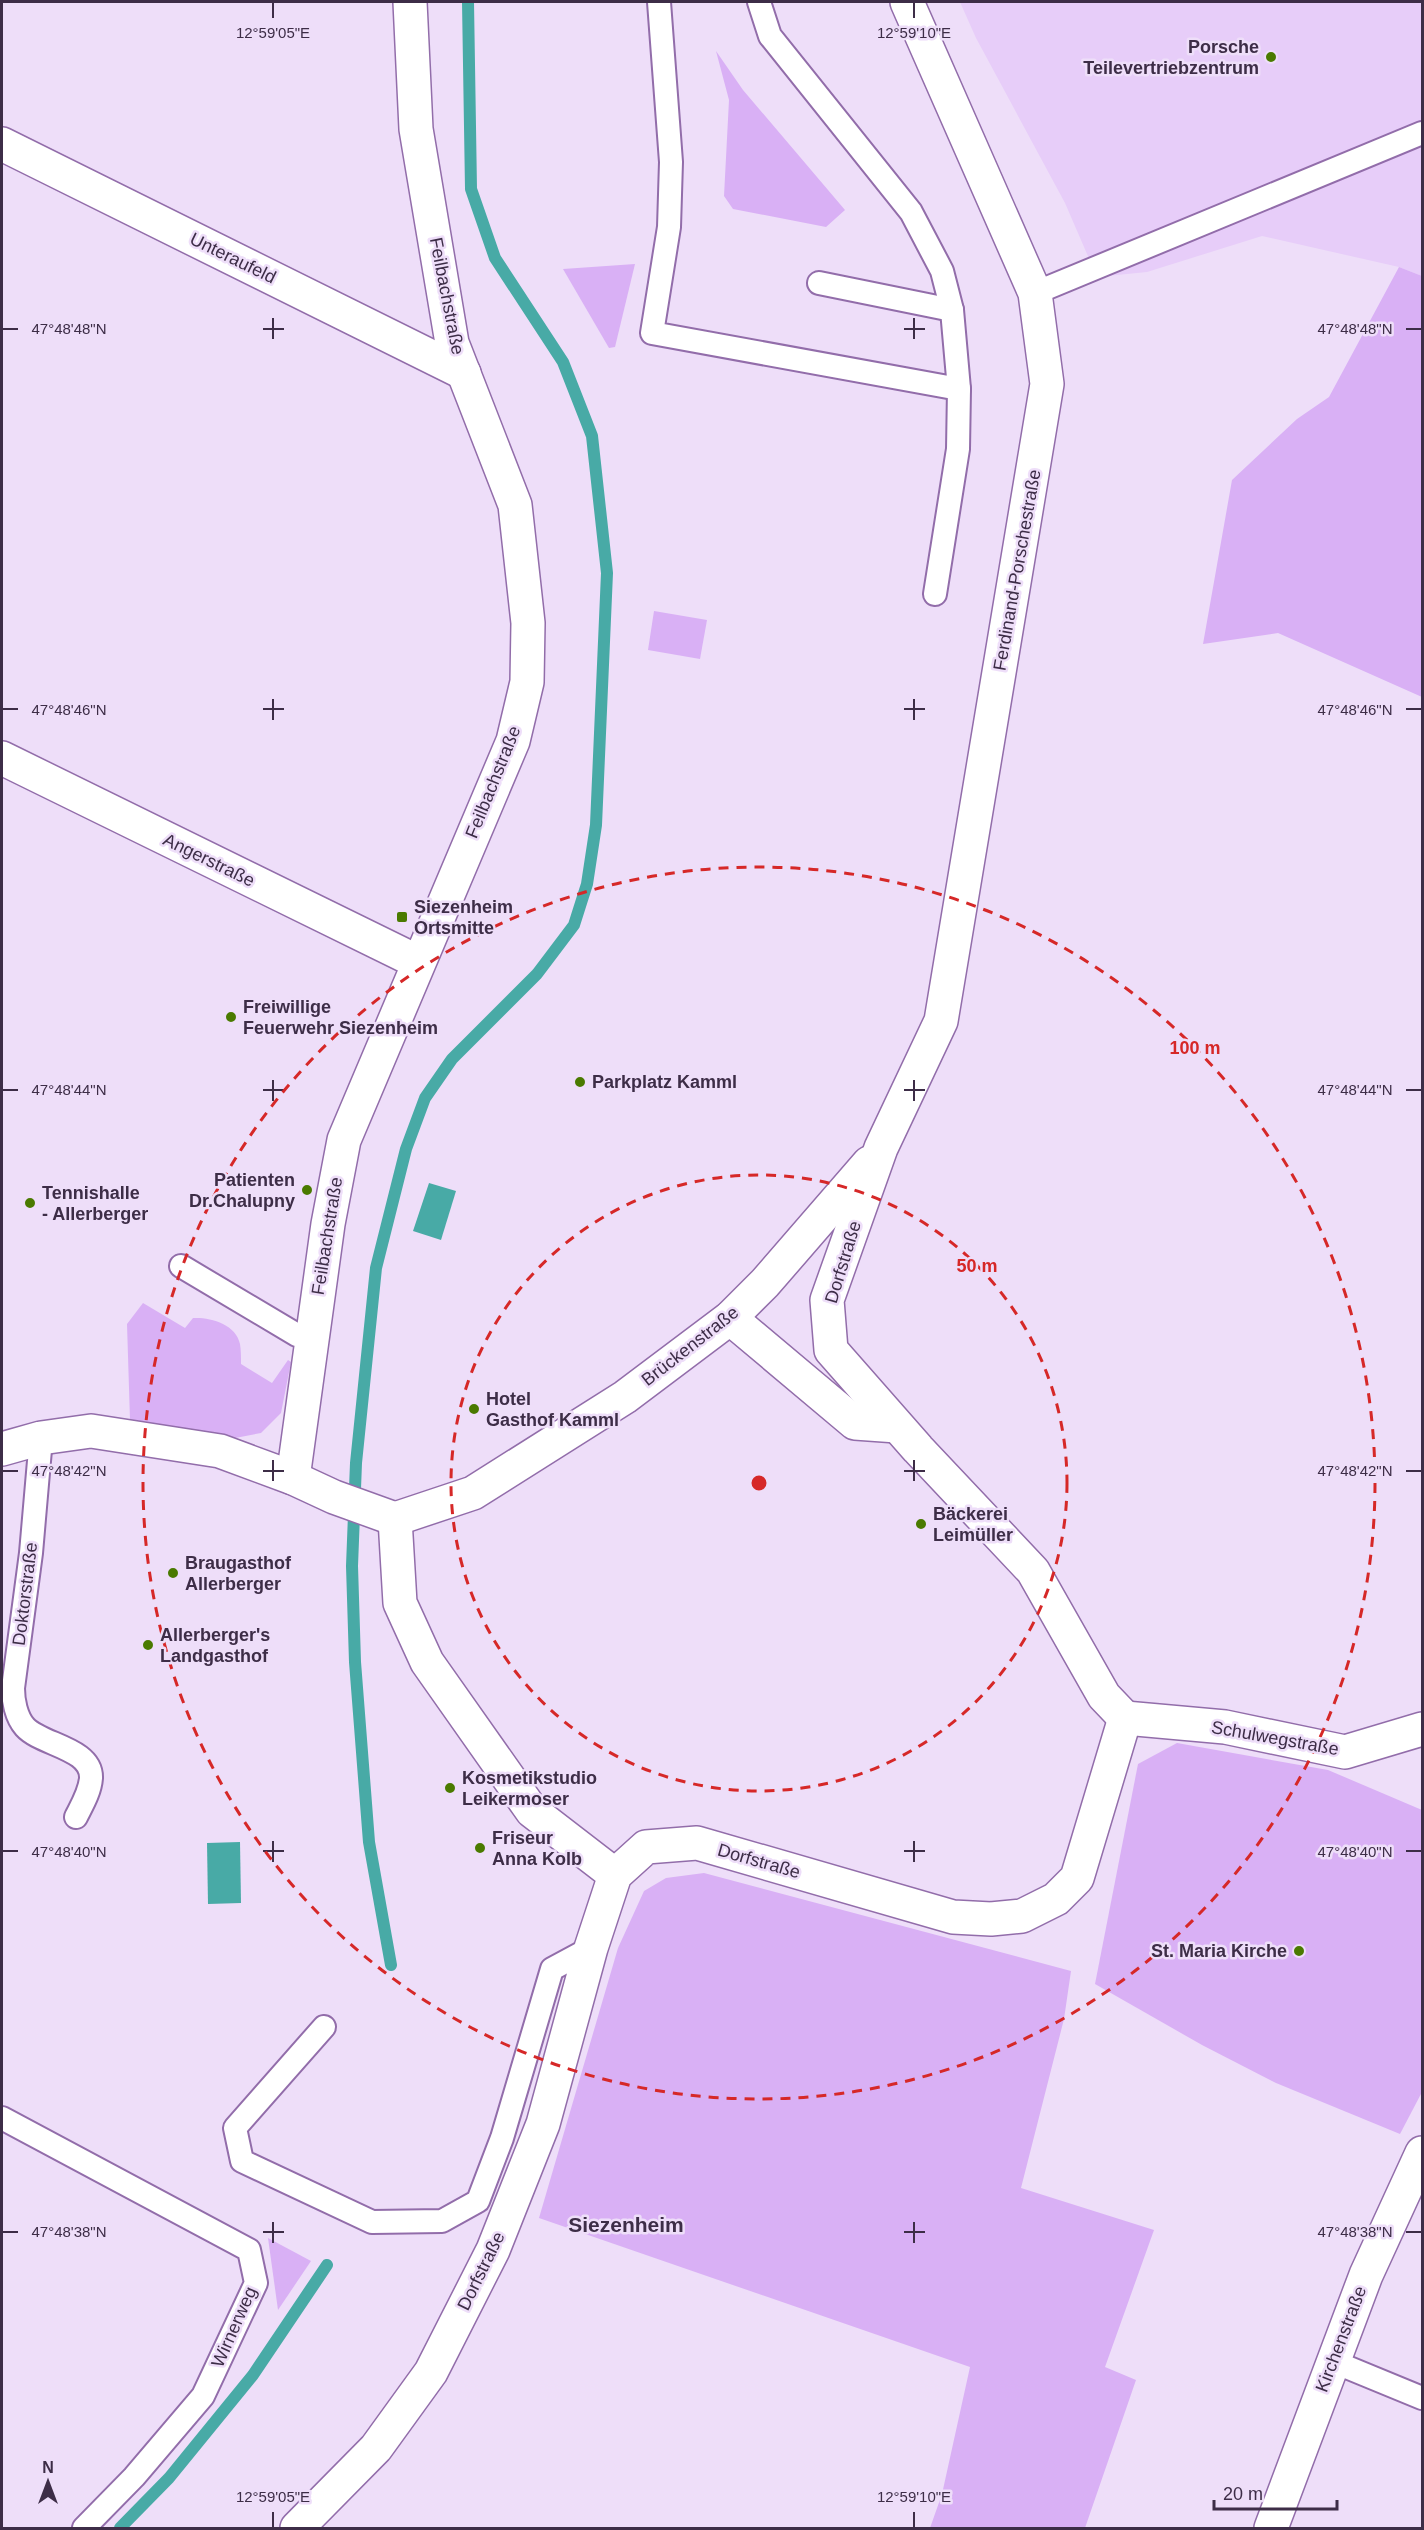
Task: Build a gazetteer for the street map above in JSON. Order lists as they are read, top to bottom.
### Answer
{
  "streets": {
    "street": [
      "Unteraufeld",
      "Feilbachstraße",
      "Ferdinand-Porschestraße",
      "Angerstraße",
      "Dorfstraße",
      "Brückenstraße",
      "Schulwegstraße",
      "Kirchenstraße"
    ],
    "lane": ["Doktorstraße", "Wirnerweg"]
  },
  "crossings": [
    ["Unteraufeld", "Feilbachstraße"],
    ["Feilbachstraße", "Angerstraße"],
    ["Ferdinand-Porschestraße", "Dorfstraße"],
    ["Ferdinand-Porschestraße", "Brückenstraße"],
    ["Dorfstraße", "Brückenstraße"],
    ["Dorfstraße", "Schulwegstraße"]
  ],
  "districts": ["Siezenheim"],
  "places": {
    "other": [
      "Porsche Teilevertriebzentrum",
      "Freiwillige Feuerwehr Siezenheim",
      "Parkplatz Kamml",
      "Patienten Dr.Chalupny",
      "Tennishalle - Allerberger",
      "Hotel Gasthof Kamml",
      "Bäckerei Leimüller",
      "Braugasthof Allerberger",
      "Allerberger's Landgasthof",
      "Kosmetikstudio Leikermoser",
      "Friseur Anna Kolb",
      "St. Maria Kirche"
    ],
    "transit": ["Siezenheim Ortsmitte"]
  },
  "scale_bar": "20 m",
  "north": "top",
  "coordinates": [
    "12°59'05\"E",
    "12°59'10\"E",
    "47°48'48\"N",
    "47°48'46\"N",
    "47°48'44\"N",
    "47°48'42\"N",
    "47°48'40\"N",
    "47°48'38\"N"
  ],
  "rings": ["100 m", "50 m"]
}
